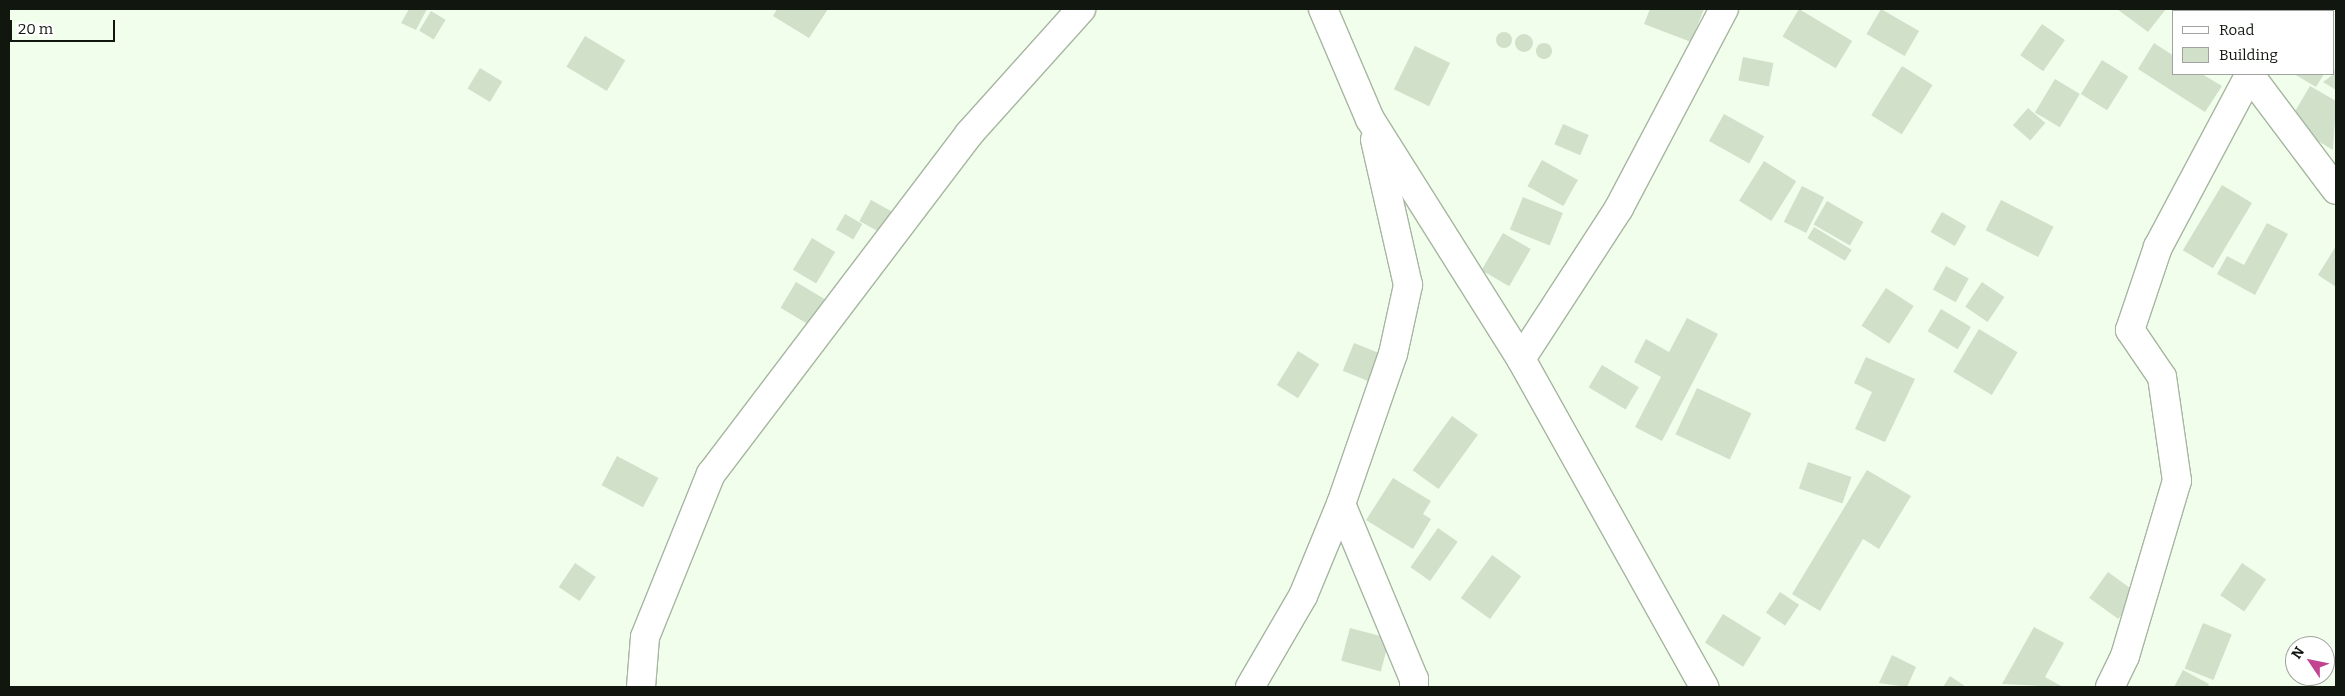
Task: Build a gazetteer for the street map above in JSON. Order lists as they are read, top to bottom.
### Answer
{
  "legend": ["Road", "Building"],
  "scale_bar": "20 m",
  "north": "top left"
}
